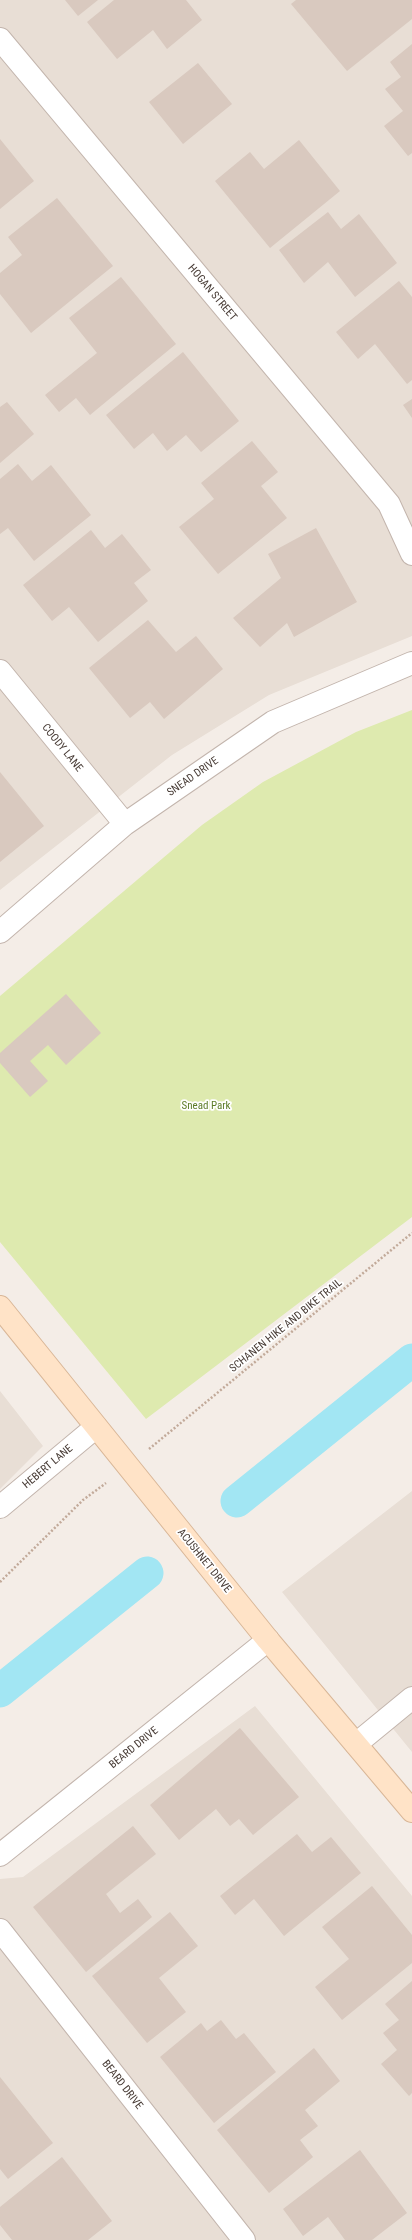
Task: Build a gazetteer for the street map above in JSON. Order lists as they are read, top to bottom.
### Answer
{
  "streets": {
    "street": [
      "HOGAN STREET",
      "COODY LANE",
      "SNEAD DRIVE",
      "HEBERT LANE",
      "ACUSHNET DRIVE",
      "BEARD DRIVE"
    ],
    "path": ["SCHANEN HIKE AND BIKE TRAIL"]
  },
  "crossings": [
    ["COODY LANE", "SNEAD DRIVE"],
    ["HEBERT LANE", "ACUSHNET DRIVE"],
    ["ACUSHNET DRIVE", "BEARD DRIVE"]
  ],
  "parks": ["Snead Park"]
}
